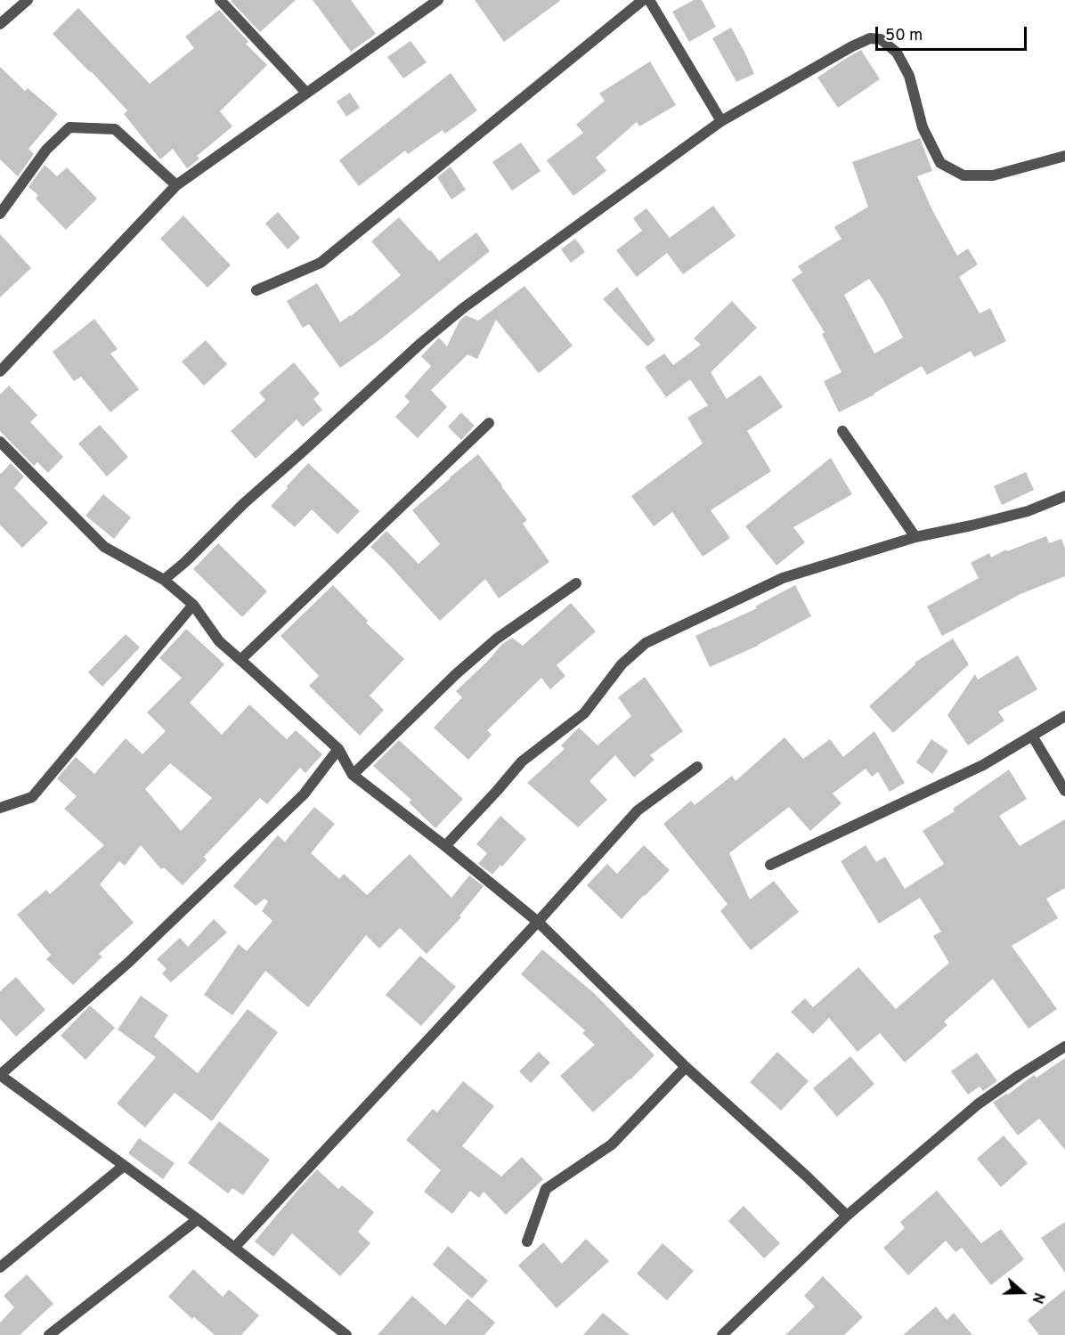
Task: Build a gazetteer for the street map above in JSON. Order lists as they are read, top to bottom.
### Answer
{
  "scale_bar": "50 m",
  "north": "right"
}
